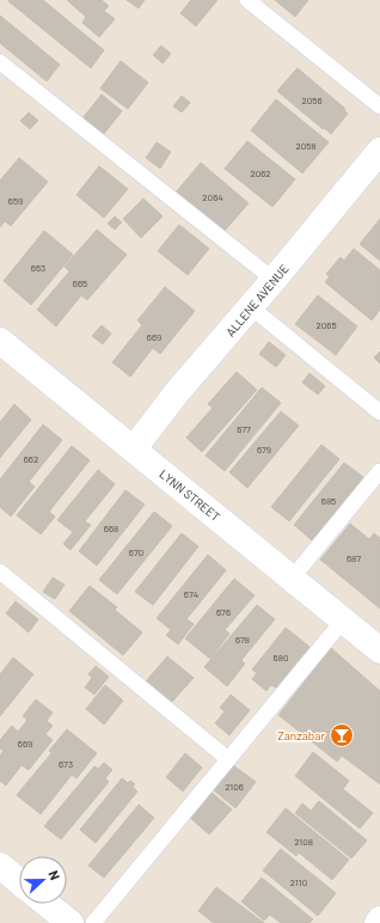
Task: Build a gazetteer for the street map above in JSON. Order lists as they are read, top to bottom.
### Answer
{
  "streets": {
    "street": ["ALLENE AVENUE", "LYNN STREET"]
  },
  "crossings": [
    ["ALLENE AVENUE", "LYNN STREET"]
  ],
  "places": {
    "bar": ["Zanzabar"]
  },
  "house_numbers": [
    "2056",
    "2058",
    "2062",
    "2064",
    "659",
    "663",
    "665",
    "2065",
    "669",
    "677",
    "679",
    "662",
    "685",
    "668",
    "670",
    "687",
    "674",
    "676",
    "678",
    "680",
    "669",
    "673",
    "2106",
    "2108",
    "2110"
  ],
  "north": "right"
}
